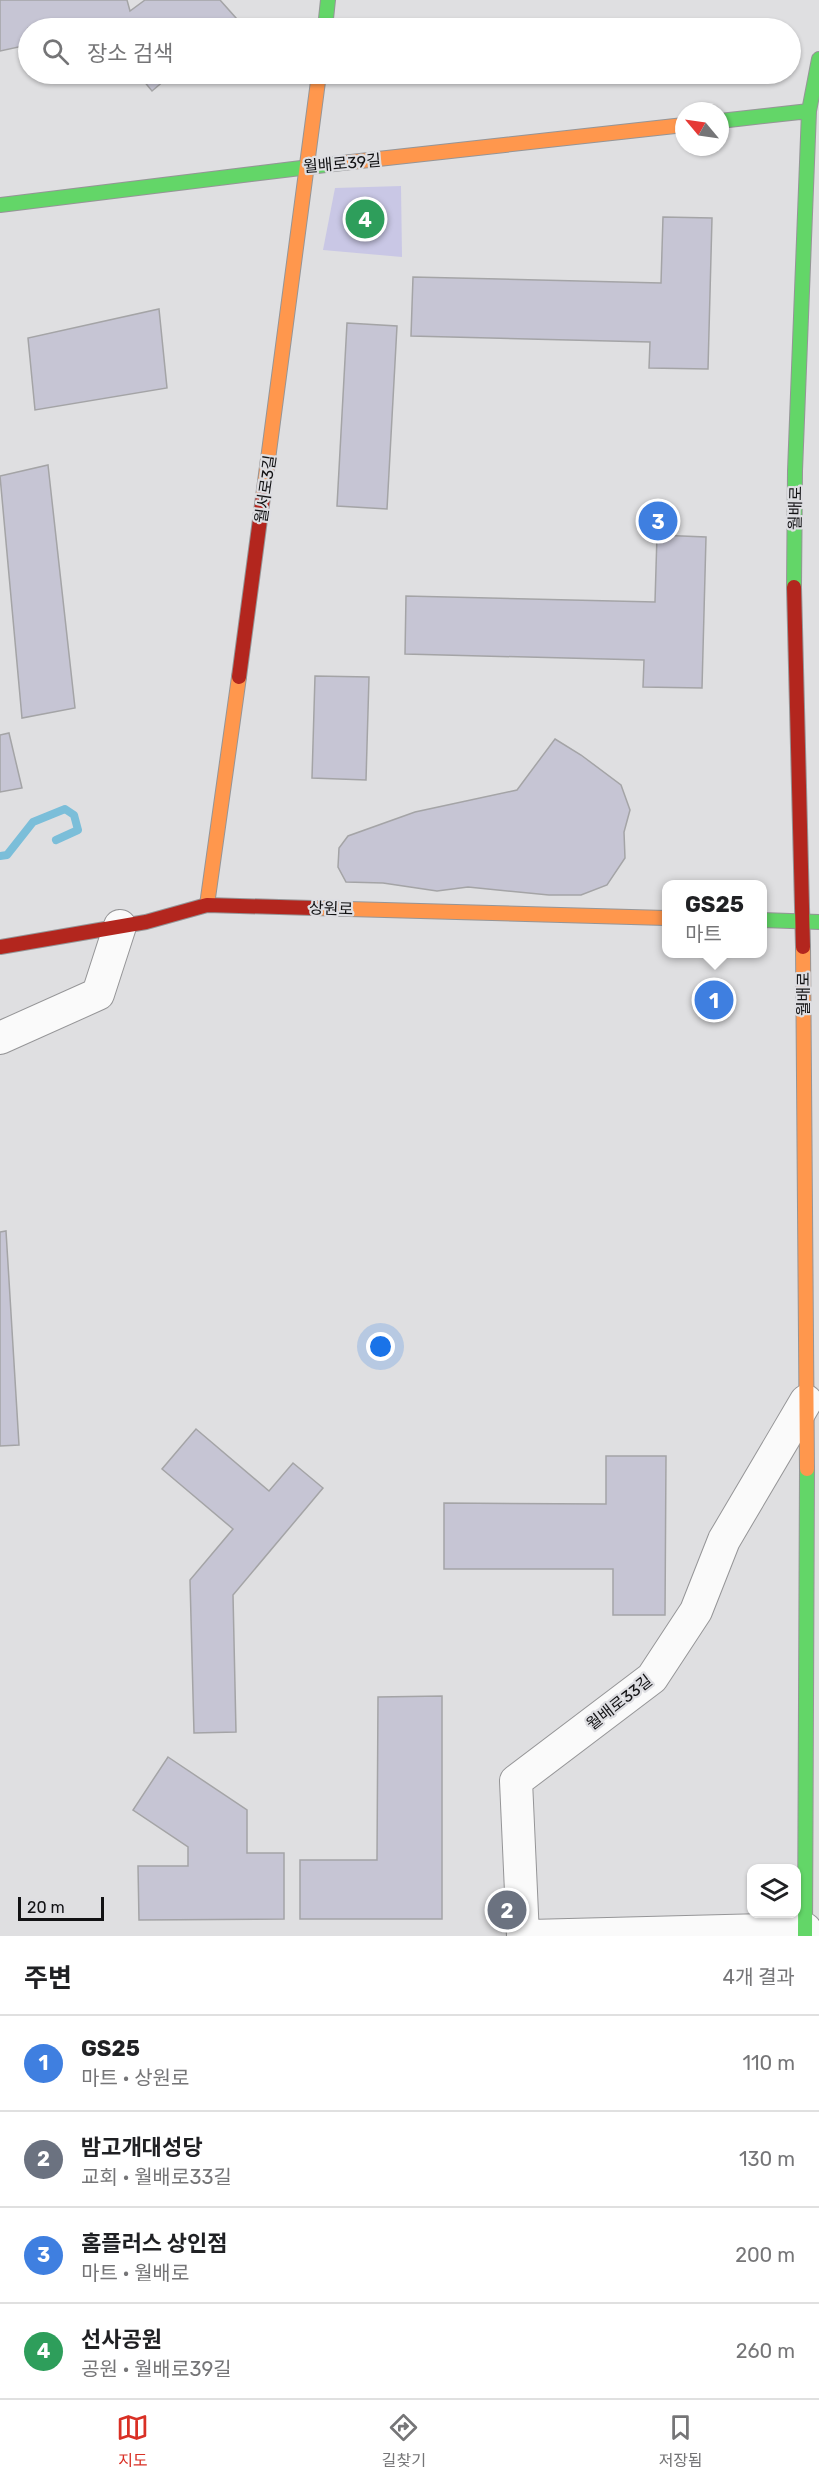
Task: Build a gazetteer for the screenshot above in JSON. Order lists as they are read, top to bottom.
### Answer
{
  "streets": {
    "street": [
      "월배로39길",
      "월서로3길",
      "월배로",
      "상원로",
      "월배로33길"
    ]
  },
  "crossings": [
    ["월배로39길", "월서로3길"],
    ["월서로3길", "상원로"],
    ["월배로", "월배로33길"]
  ],
  "scale_bar": "20 m",
  "north": "top left",
  "page": {
    "search": "장소 검색",
    "pins": [
      "4",
      "3",
      "1",
      "2"
    ],
    "popup": ["GS25", "마트"],
    "scale": "20 m",
    "heading": ["주변", "4개 결과"],
    "list": [
      {
        "mark": "1",
        "name": "GS25",
        "note": "마트 · 상원로",
        "value": "110 m"
      },
      {
        "mark": "2",
        "name": "밤고개대성당",
        "note": "교회 · 월배로33길",
        "value": "130 m"
      },
      {
        "mark": "3",
        "name": "홈플러스 상인점",
        "note": "마트 · 월배로",
        "value": "200 m"
      },
      {
        "mark": "4",
        "name": "선사공원",
        "note": "공원 · 월배로39길",
        "value": "260 m"
      }
    ],
    "nav": ["지도", "길찾기", "저장됨"]
  }
}
